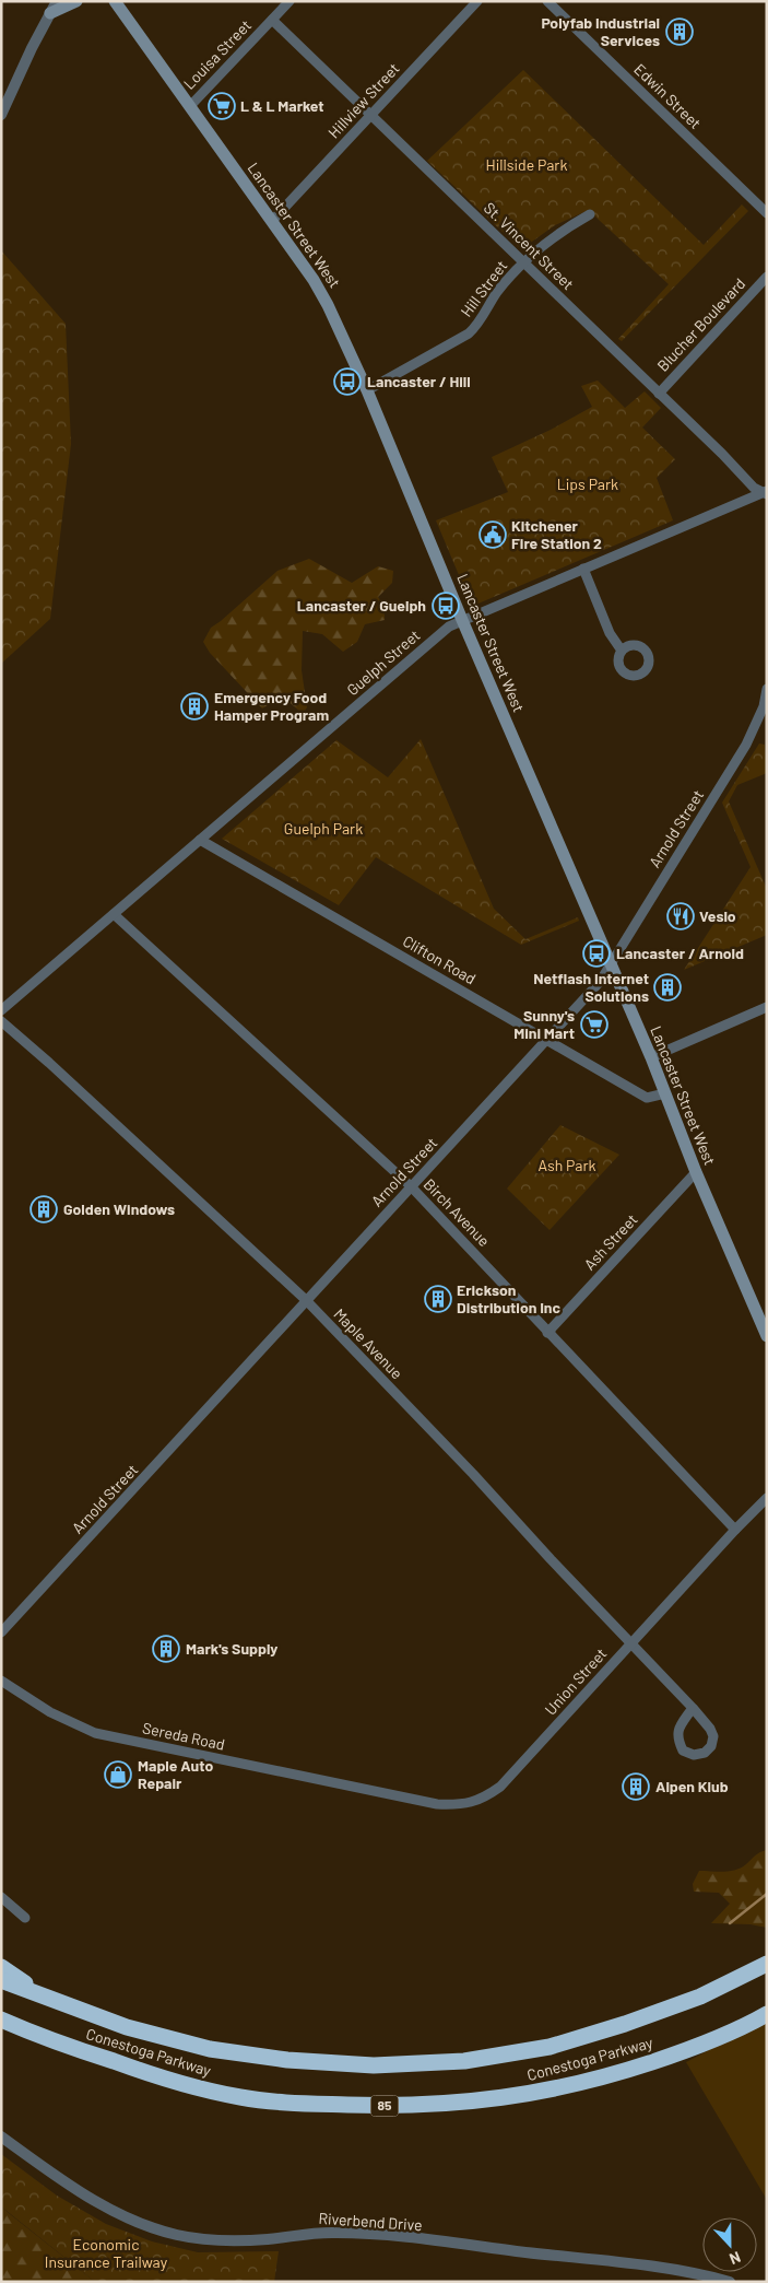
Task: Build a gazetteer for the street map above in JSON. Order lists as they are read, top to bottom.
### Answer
{
  "streets": {
    "highway": ["Conestoga Parkway", "85"],
    "main road": ["Lancaster Street West"],
    "street": [
      "Louisa Street",
      "Edwin Street",
      "Hillview Street",
      "St. Vincent Street",
      "Hill Street",
      "Blucher Boulevard",
      "Guelph Street",
      "Arnold Street",
      "Clifton Road",
      "Birch Avenue",
      "Ash Street",
      "Maple Avenue",
      "Union Street",
      "Sereda Road",
      "Riverbend Drive"
    ]
  },
  "crossings": [
    ["Louisa Street", "Lancaster Street West"],
    ["Louisa Street", "St. Vincent Street"],
    ["Hillview Street", "Lancaster Street West"],
    ["Hillview Street", "St. Vincent Street"],
    ["Lancaster Street West", "Hill Street"],
    ["Lancaster Street West", "Guelph Street"],
    ["Lancaster Street West", "Arnold Street"],
    ["Lancaster Street West", "Clifton Road"],
    ["Lancaster Street West", "Ash Street"],
    ["St. Vincent Street", "Hill Street"],
    ["St. Vincent Street", "Blucher Boulevard"],
    ["St. Vincent Street", "Guelph Street"],
    ["Guelph Street", "Clifton Road"],
    ["Guelph Street", "Birch Avenue"],
    ["Arnold Street", "Clifton Road"],
    ["Arnold Street", "Birch Avenue"],
    ["Arnold Street", "Maple Avenue"],
    ["Birch Avenue", "Ash Street"],
    ["Birch Avenue", "Union Street"],
    ["Maple Avenue", "Union Street"],
    ["Union Street", "Sereda Road"]
  ],
  "parks": [
    "Hillside Park",
    "Lips Park",
    "Guelph Park",
    "Ash Park",
    "Economic Insurance Trailway"
  ],
  "places": {
    "building": [
      "Polyfab Industrial Services",
      "Emergency Food Hamper Program",
      "Netflash Internet Solutions",
      "Golden Windows",
      "Erickson Distribution Inc",
      "Mark's Supply",
      "Alpen Klub"
    ],
    "supermarket": ["L & L Market", "Sunny's Mini Mart"],
    "bus stop": ["Lancaster / Hill", "Lancaster / Guelph", "Lancaster / Arnold"],
    "public building": ["Kitchener Fire Station 2"],
    "restaurant": ["Veslo"],
    "shop": ["Maple Auto Repair"]
  },
  "north": "bottom"
}
